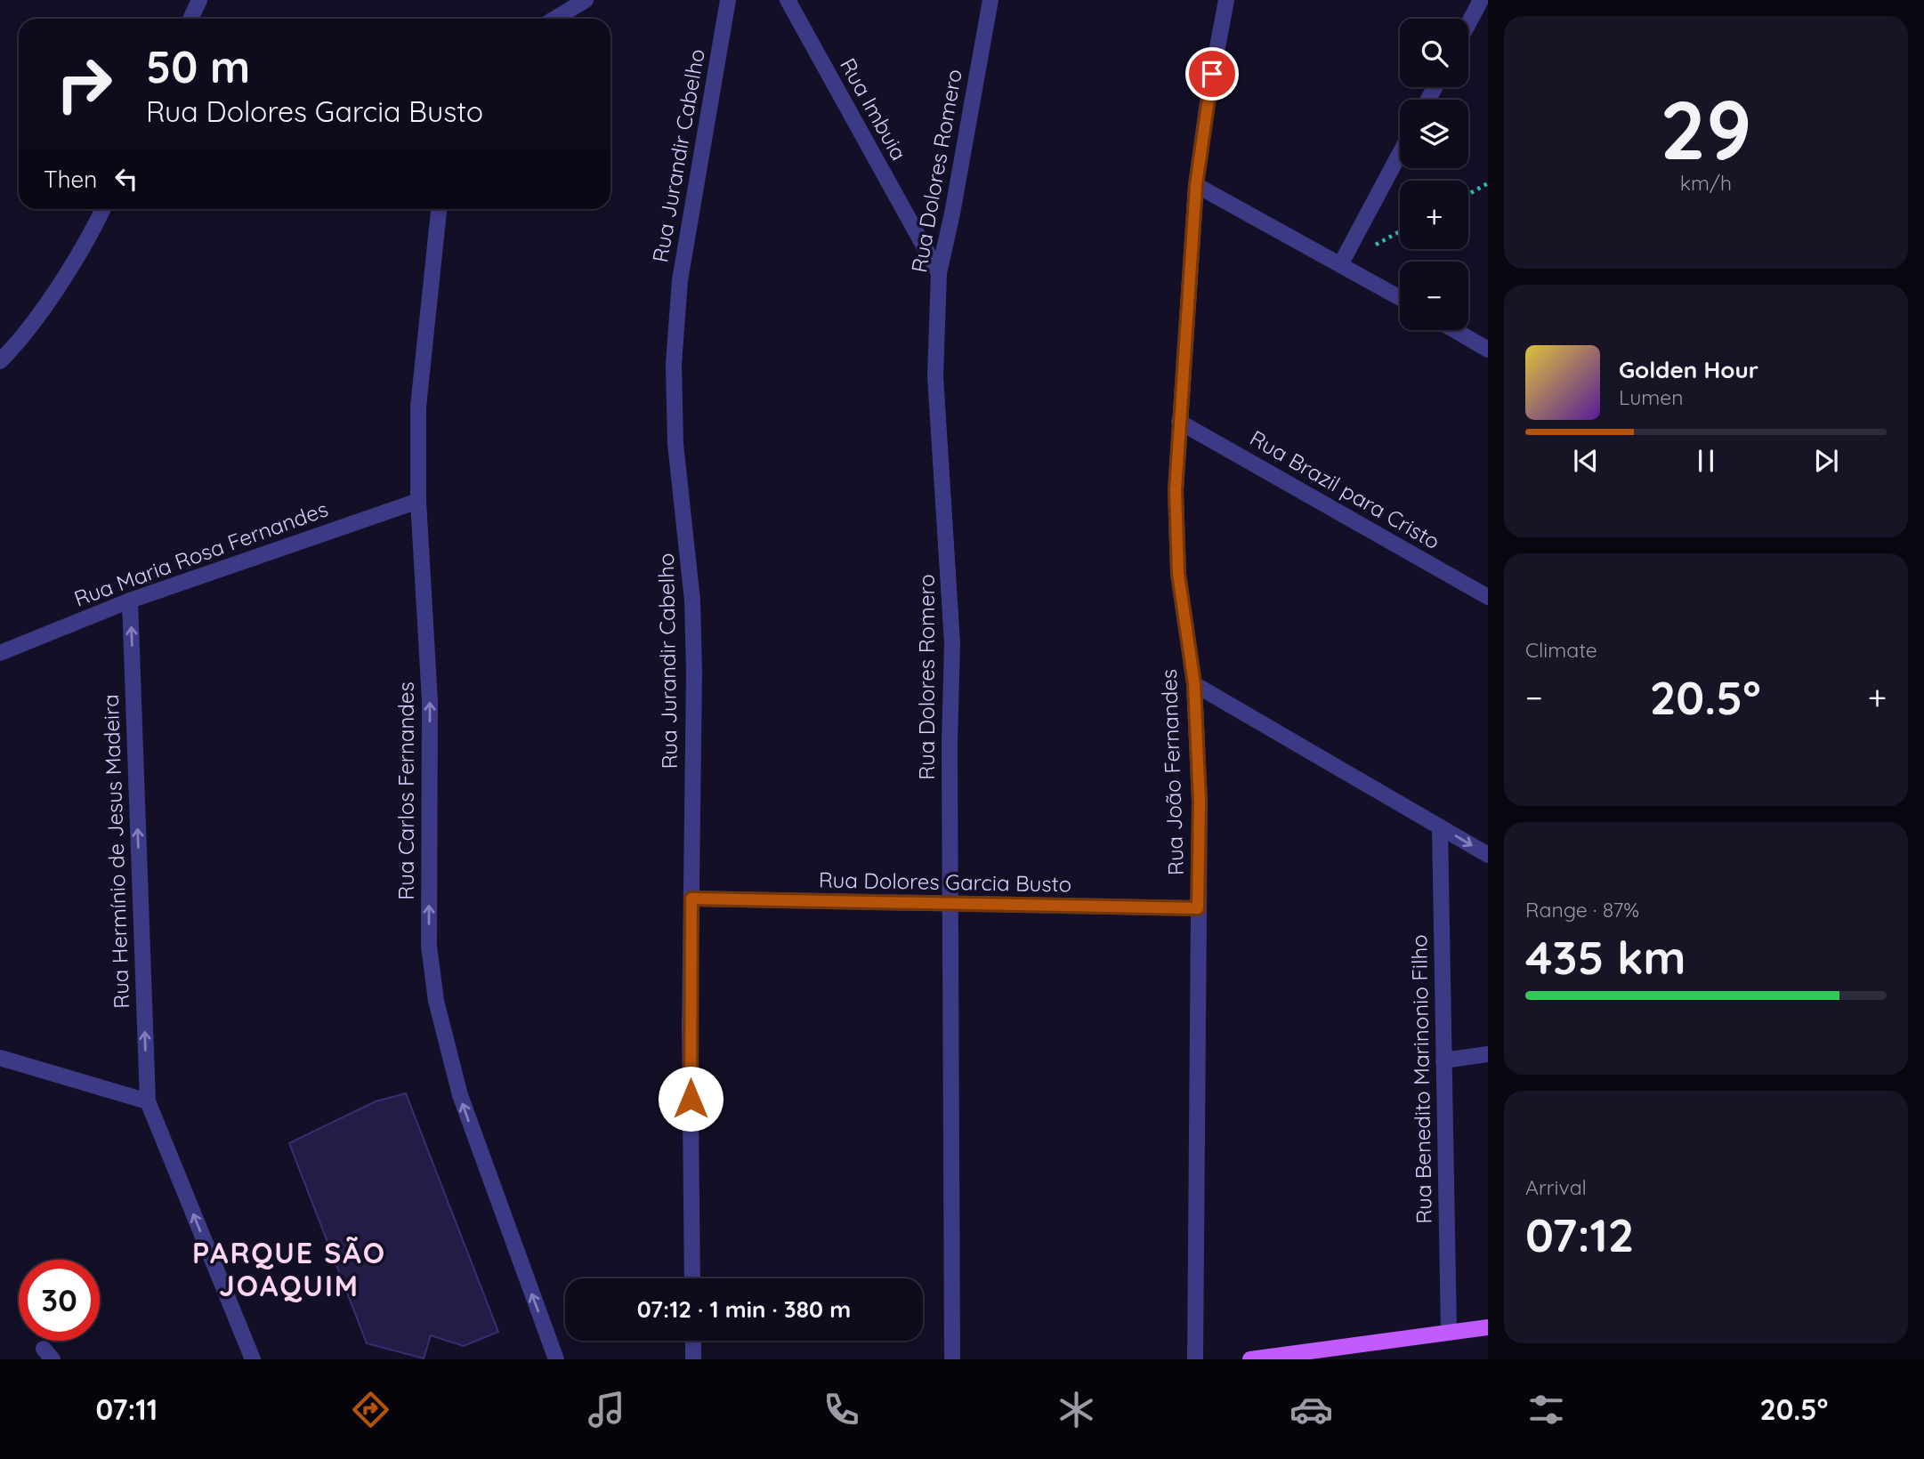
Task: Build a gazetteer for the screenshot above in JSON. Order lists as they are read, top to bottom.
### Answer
{
  "streets": {
    "street": [
      "Rua Imbuia",
      "Rua Jurandir Cabelho",
      "Rua Dolores Romero",
      "Rua Brazil para Cristo",
      "Rua Maria Rosa Fernandes",
      "Rua João Fernandes",
      "Rua Carlos Fernandes",
      "Rua Hermínio de Jesus Madeira",
      "Rua Dolores Garcia Busto",
      "Rua Benedito Marinonio Filho"
    ]
  },
  "crossings": [
    ["Rua Imbuia", "Rua Dolores Romero"],
    ["Rua Jurandir Cabelho", "Rua Dolores Garcia Busto"],
    ["Rua Dolores Romero", "Rua Dolores Garcia Busto"],
    ["Rua Brazil para Cristo", "Rua João Fernandes"],
    ["Rua Maria Rosa Fernandes", "Rua Carlos Fernandes"],
    ["Rua Maria Rosa Fernandes", "Rua Hermínio de Jesus Madeira"],
    ["Rua João Fernandes", "Rua Dolores Garcia Busto"]
  ],
  "one_way": ["Rua Carlos Fernandes", "Rua Hermínio de Jesus Madeira"],
  "districts": ["PARQUE SÃO JOAQUIM"],
  "page": {
    "tile": [
      ["29", "km/h"],
      "Climate",
      ["Range · 87%", "435 km"],
      ["Arrival", "07:12"]
    ],
    "map_buttons": ["+", "−"],
    "turn": ["50 m", "Rua Dolores Garcia Busto"],
    "then": "Then",
    "song": ["Golden Hour", "Lumen"],
    "heat": ["−", "20.5°", "+"],
    "limit": "30",
    "trip": "07:12 · 1 min · 380 m",
    "tabs": ["07:11", "20.5°"]
  }
}
